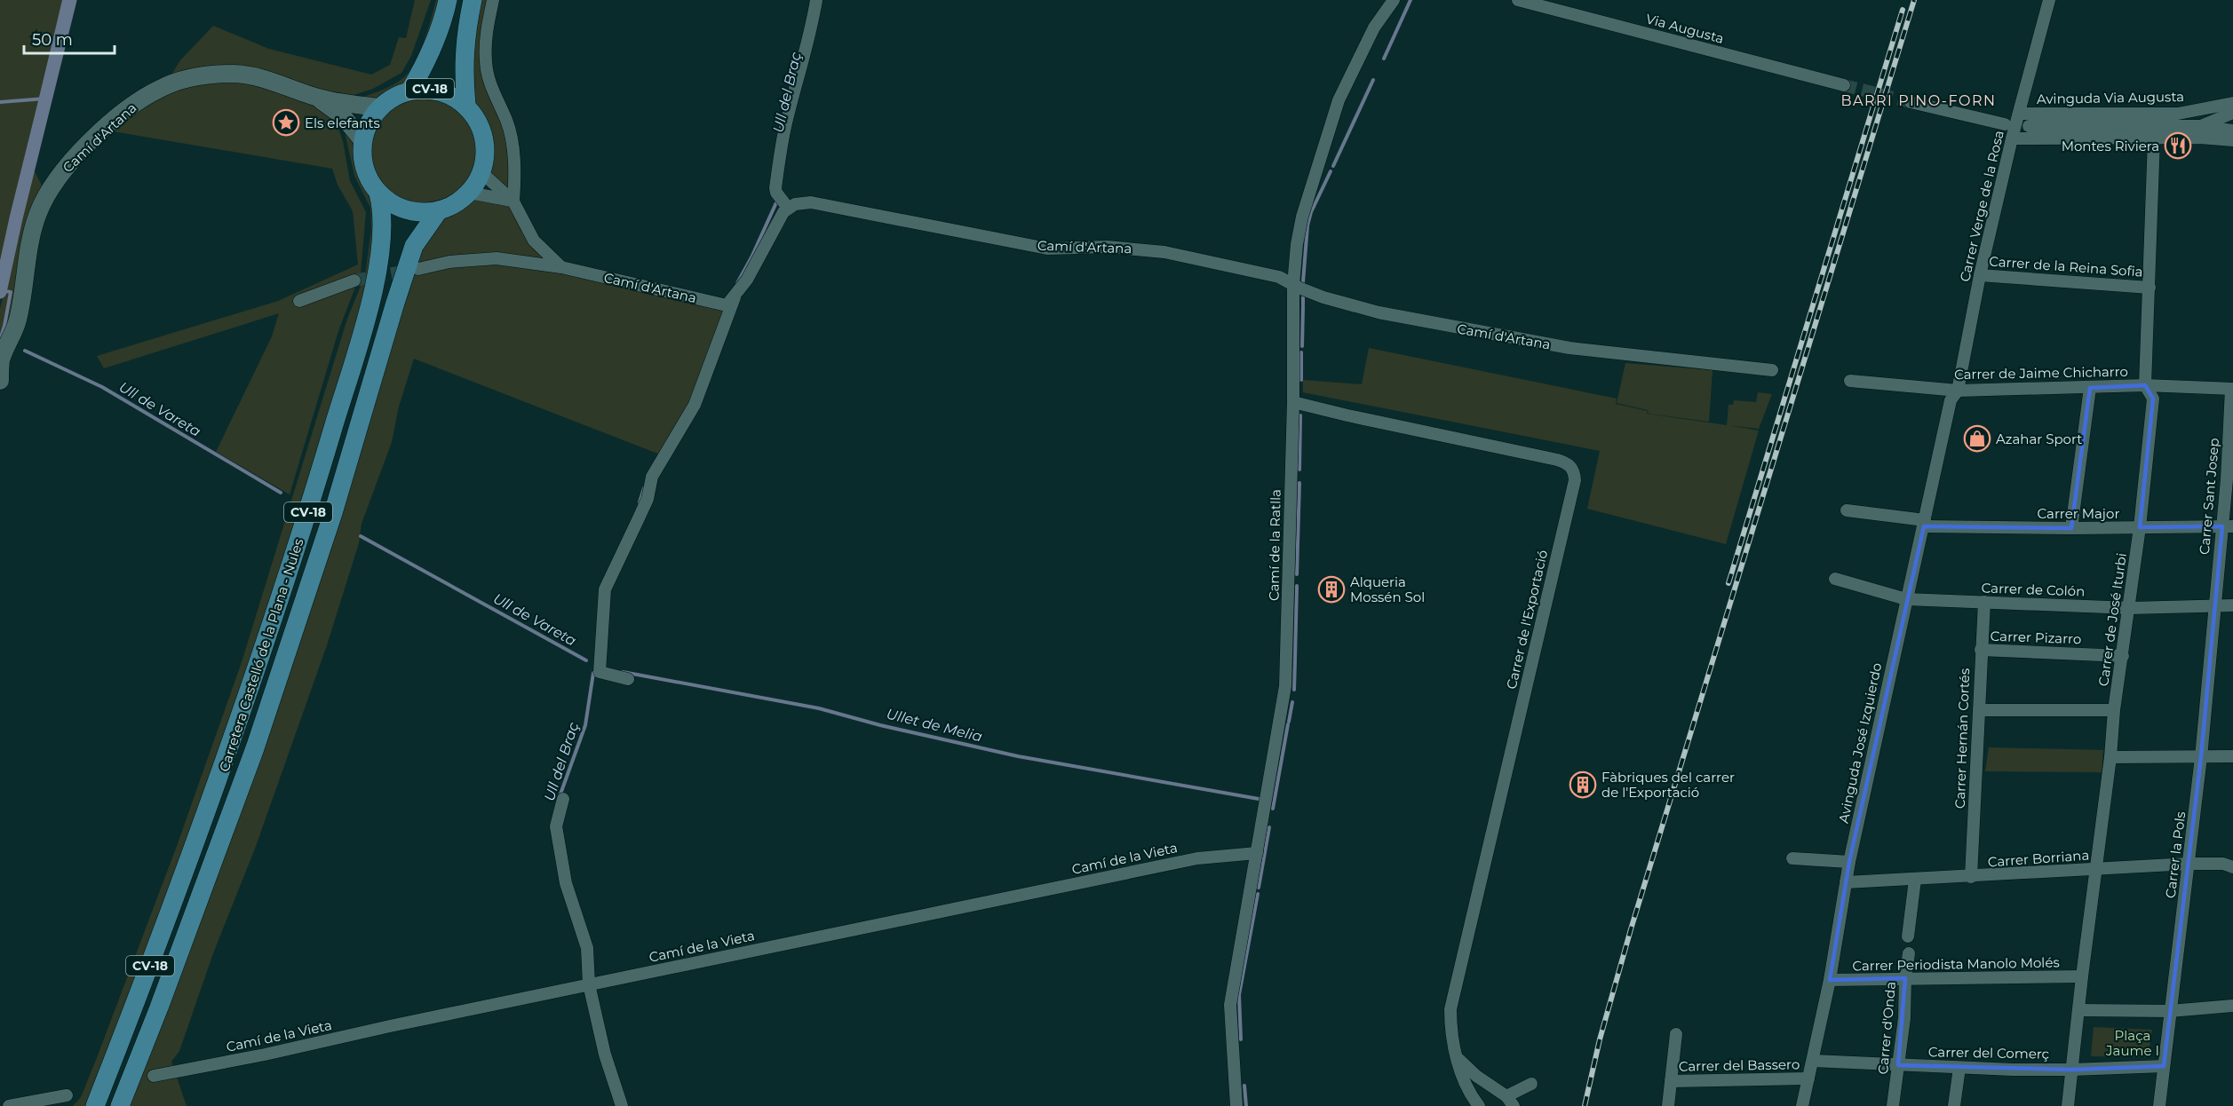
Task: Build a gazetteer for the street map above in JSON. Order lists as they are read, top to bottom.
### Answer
{
  "streets": {
    "main road": ["CV-18", "Carretera Castelló de la Plana - Nules"],
    "street": [
      "Via Augusta",
      "Avinguda Via Augusta",
      "Camí d'Artana",
      "Carrer Verge de la Rosa",
      "Carrer de la Reina Sofia",
      "Carrer de Jaime Chicharro",
      "Carrer Sant Josep",
      "Carrer Major",
      "Camí de la Ratlla",
      "Carrer de Colón",
      "Carrer de l'Exportació",
      "Carrer de José Iturbi",
      "Carrer Pizarro",
      "Carrer Hernán Cortés",
      "Avinguda José Izquierdo",
      "Carrer la Pols",
      "Camí de la Vieta",
      "Carrer Borriana",
      "Carrer Periodista Manolo Molés",
      "Carrer d'Onda",
      "Carrer del Comerç",
      "Carrer del Bassero"
    ]
  },
  "crossings": [
    ["CV-18", "Camí d'Artana"],
    ["CV-18", "Carretera Castelló de la Plana - Nules"],
    ["Avinguda Via Augusta", "Carrer Verge de la Rosa"],
    ["Camí d'Artana", "Camí de la Ratlla"],
    ["Camí d'Artana", "Carretera Castelló de la Plana - Nules"],
    ["Carrer Verge de la Rosa", "Carrer de la Reina Sofia"],
    ["Carrer Verge de la Rosa", "Carrer de Jaime Chicharro"],
    ["Carrer Verge de la Rosa", "Avinguda José Izquierdo"],
    ["Carrer de la Reina Sofia", "Carrer de José Iturbi"],
    ["Carrer de Jaime Chicharro", "Carrer Sant Josep"],
    ["Carrer de Jaime Chicharro", "Carrer de José Iturbi"],
    ["Carrer de Jaime Chicharro", "Avinguda José Izquierdo"],
    ["Carrer Sant Josep", "Carrer Major"],
    ["Carrer Sant Josep", "Carrer de Colón"],
    ["Carrer Sant Josep", "Carrer la Pols"],
    ["Carrer Major", "Carrer de José Iturbi"],
    ["Carrer Major", "Avinguda José Izquierdo"],
    ["Camí de la Ratlla", "Carrer de l'Exportació"],
    ["Camí de la Ratlla", "Camí de la Vieta"],
    ["Carrer de Colón", "Carrer de José Iturbi"],
    ["Carrer de Colón", "Carrer Hernán Cortés"],
    ["Carrer de Colón", "Avinguda José Izquierdo"],
    ["Carrer de Colón", "Carrer la Pols"],
    ["Carrer de José Iturbi", "Carrer Pizarro"],
    ["Carrer de José Iturbi", "Carrer Borriana"],
    ["Carrer de José Iturbi", "Carrer Periodista Manolo Molés"],
    ["Carrer de José Iturbi", "Carrer del Comerç"],
    ["Carrer Pizarro", "Carrer Hernán Cortés"],
    ["Carrer Hernán Cortés", "Carrer Borriana"],
    ["Avinguda José Izquierdo", "Carrer Borriana"],
    ["Avinguda José Izquierdo", "Carrer Periodista Manolo Molés"],
    ["Avinguda José Izquierdo", "Carrer del Comerç"],
    ["Avinguda José Izquierdo", "Carrer del Bassero"],
    ["Carrer la Pols", "Carrer Borriana"],
    ["Carrer la Pols", "Carrer del Comerç"],
    ["Carrer Periodista Manolo Molés", "Carrer d'Onda"],
    ["Carrer d'Onda", "Carrer del Comerç"]
  ],
  "districts": ["BARRI PINO-FORN"],
  "water": ["Ull del Braç", "Ull de Vareta", "Ullet de Melia"],
  "parks": ["Plaça Jaume I"],
  "places": {
    "place": ["Els elefants"],
    "restaurant": ["Montes Riviera"],
    "shop": ["Azahar Sport"],
    "building": ["Alqueria Mossén Sol", "Fàbriques del carrer de l'Exportació"]
  },
  "scale_bar": "50 m"
}
